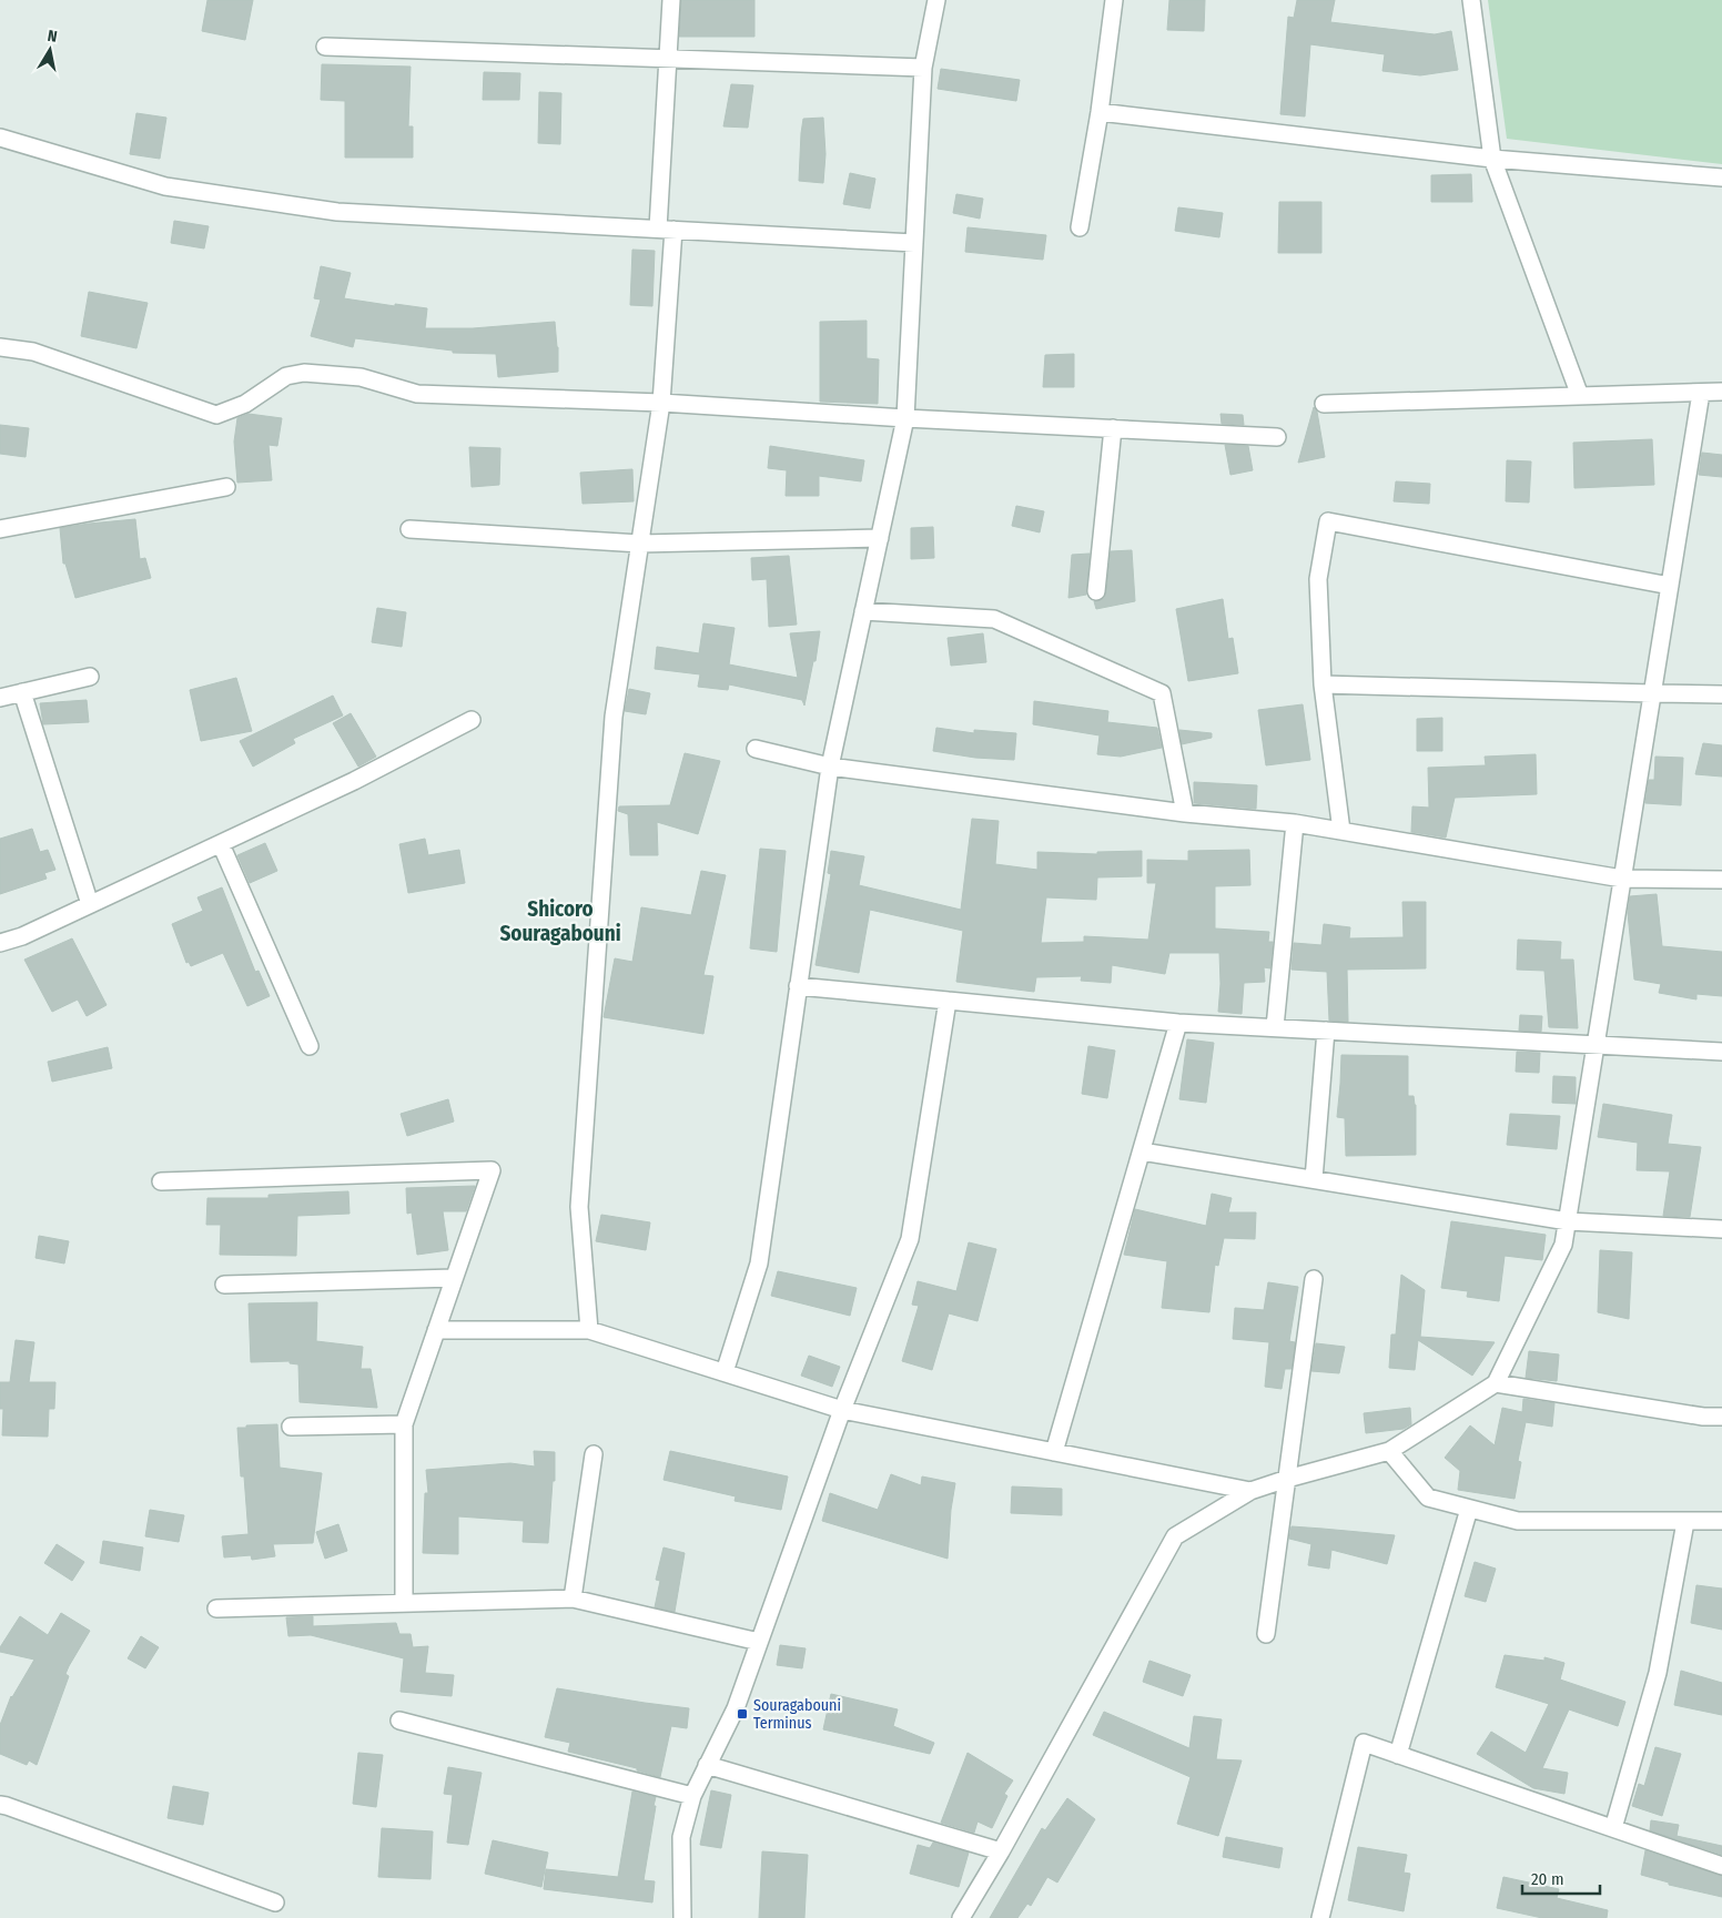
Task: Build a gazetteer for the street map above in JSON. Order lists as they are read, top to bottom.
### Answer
{
  "districts": ["Shicoro Souragabouni"],
  "places": {
    "transit": ["Souragabouni Terminus"]
  },
  "scale_bar": "20 m",
  "north": "top"
}
